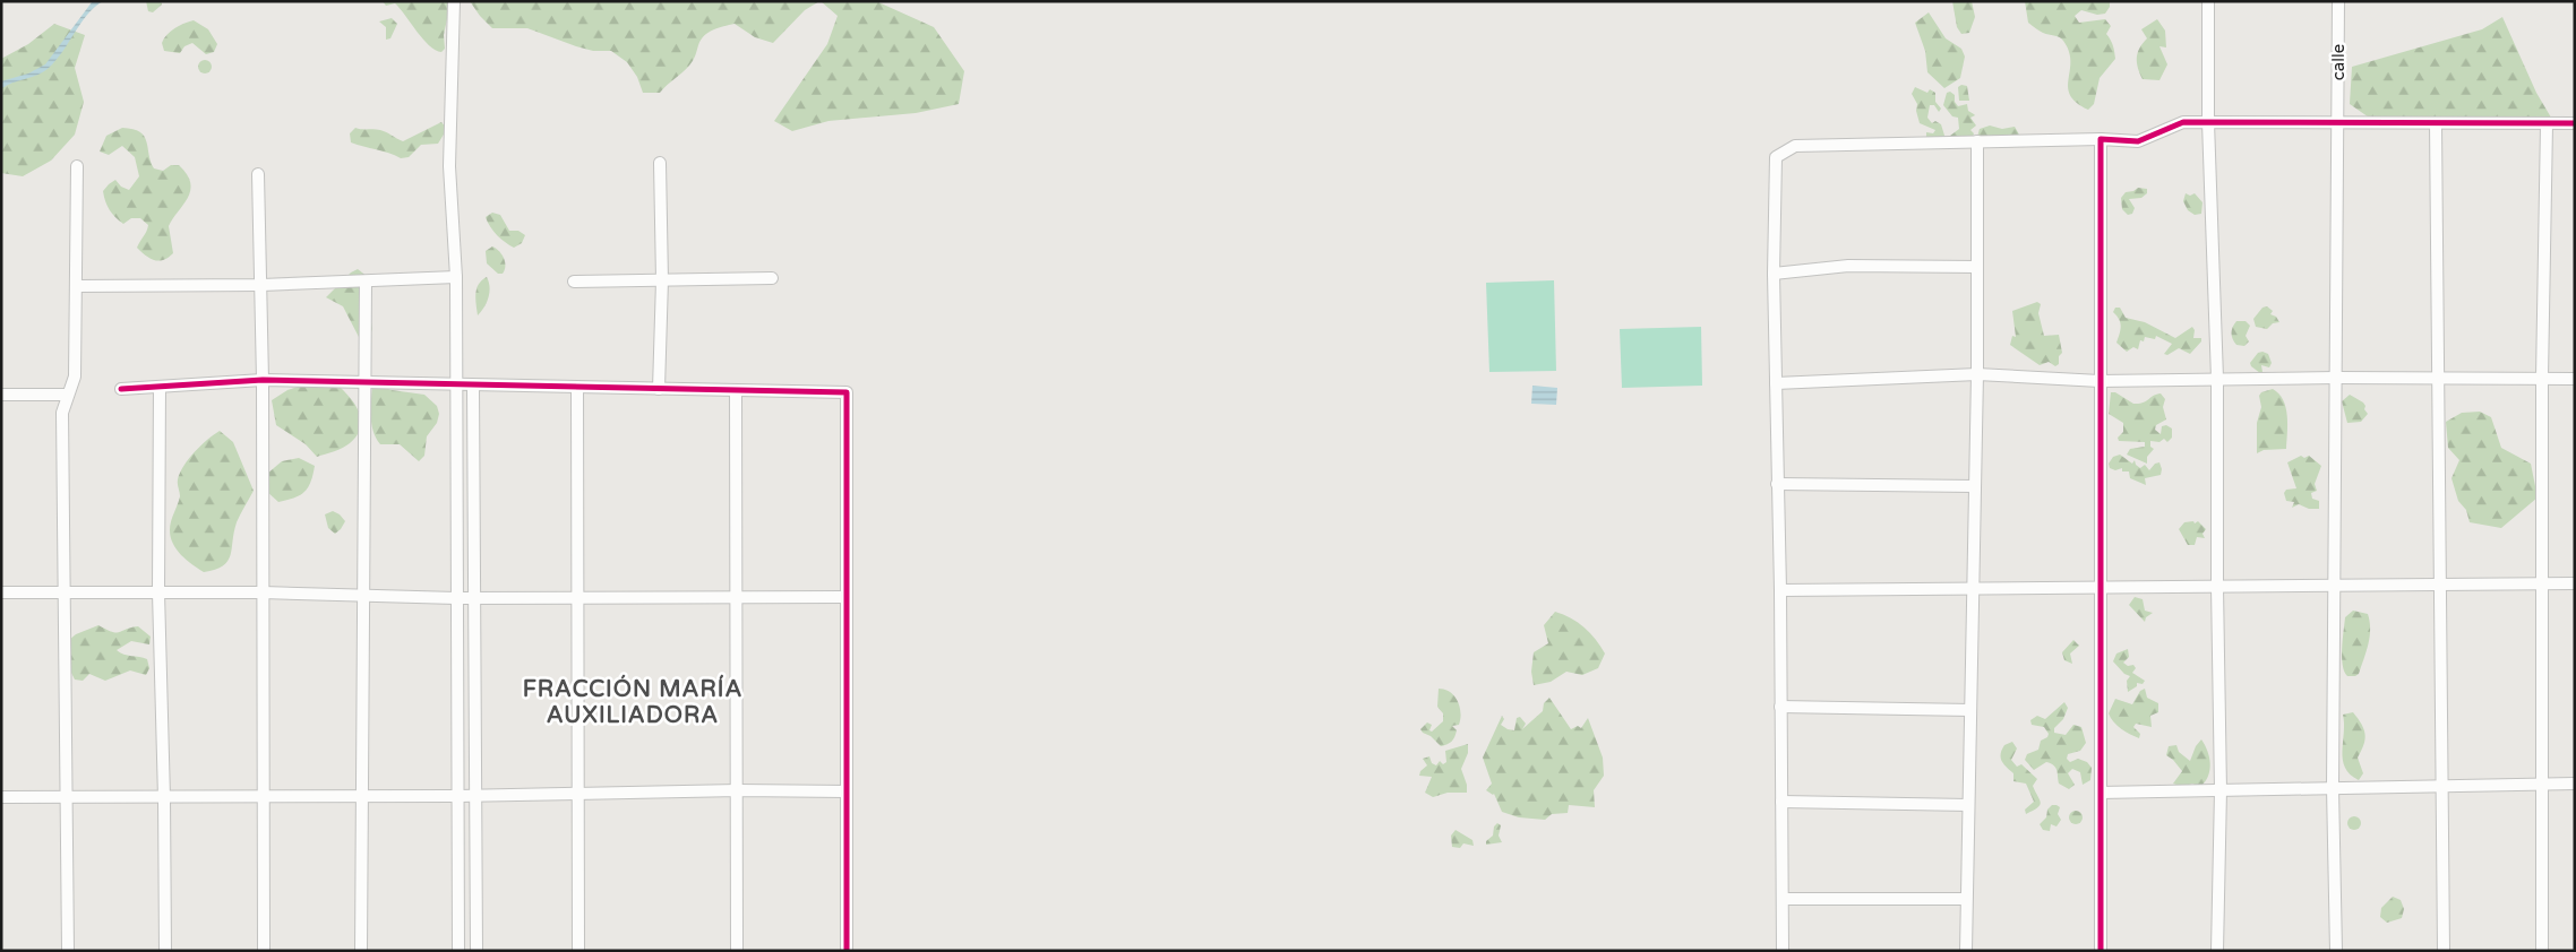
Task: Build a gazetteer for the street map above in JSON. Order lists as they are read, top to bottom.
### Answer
{
  "streets": {
    "street": ["calle"]
  },
  "districts": ["FRACCIÓN MARÍA AUXILIADORA"]
}
